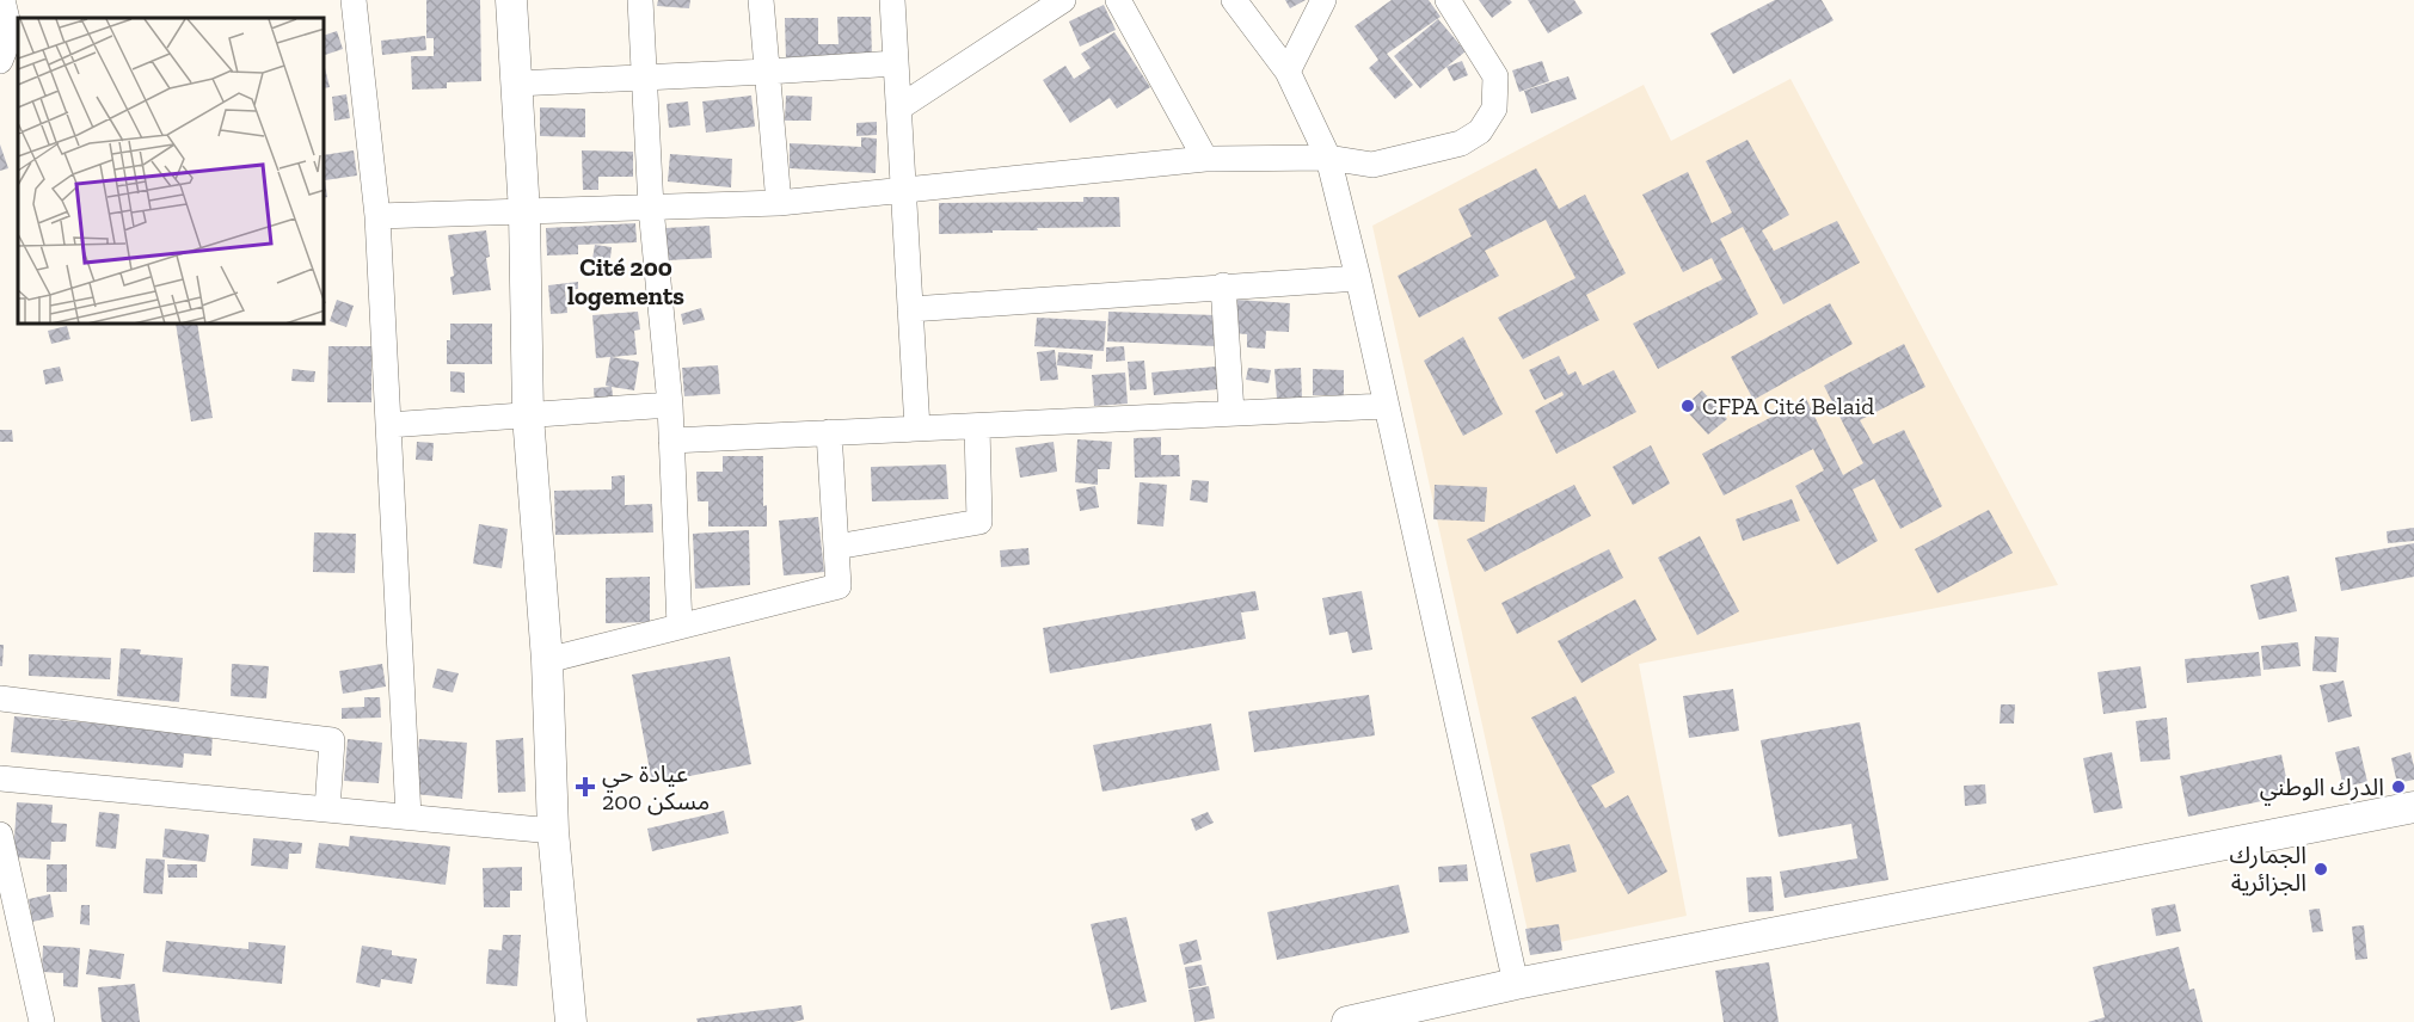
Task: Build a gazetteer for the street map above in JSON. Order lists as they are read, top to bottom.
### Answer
{
  "districts": ["Cité 200 logements"],
  "places": {
    "other": ["CFPA Cité Belaid", "الدرك الوطني", "الجمارك الجزائرية"],
    "health": ["عيادة حي 200 مسكن"]
  }
}
